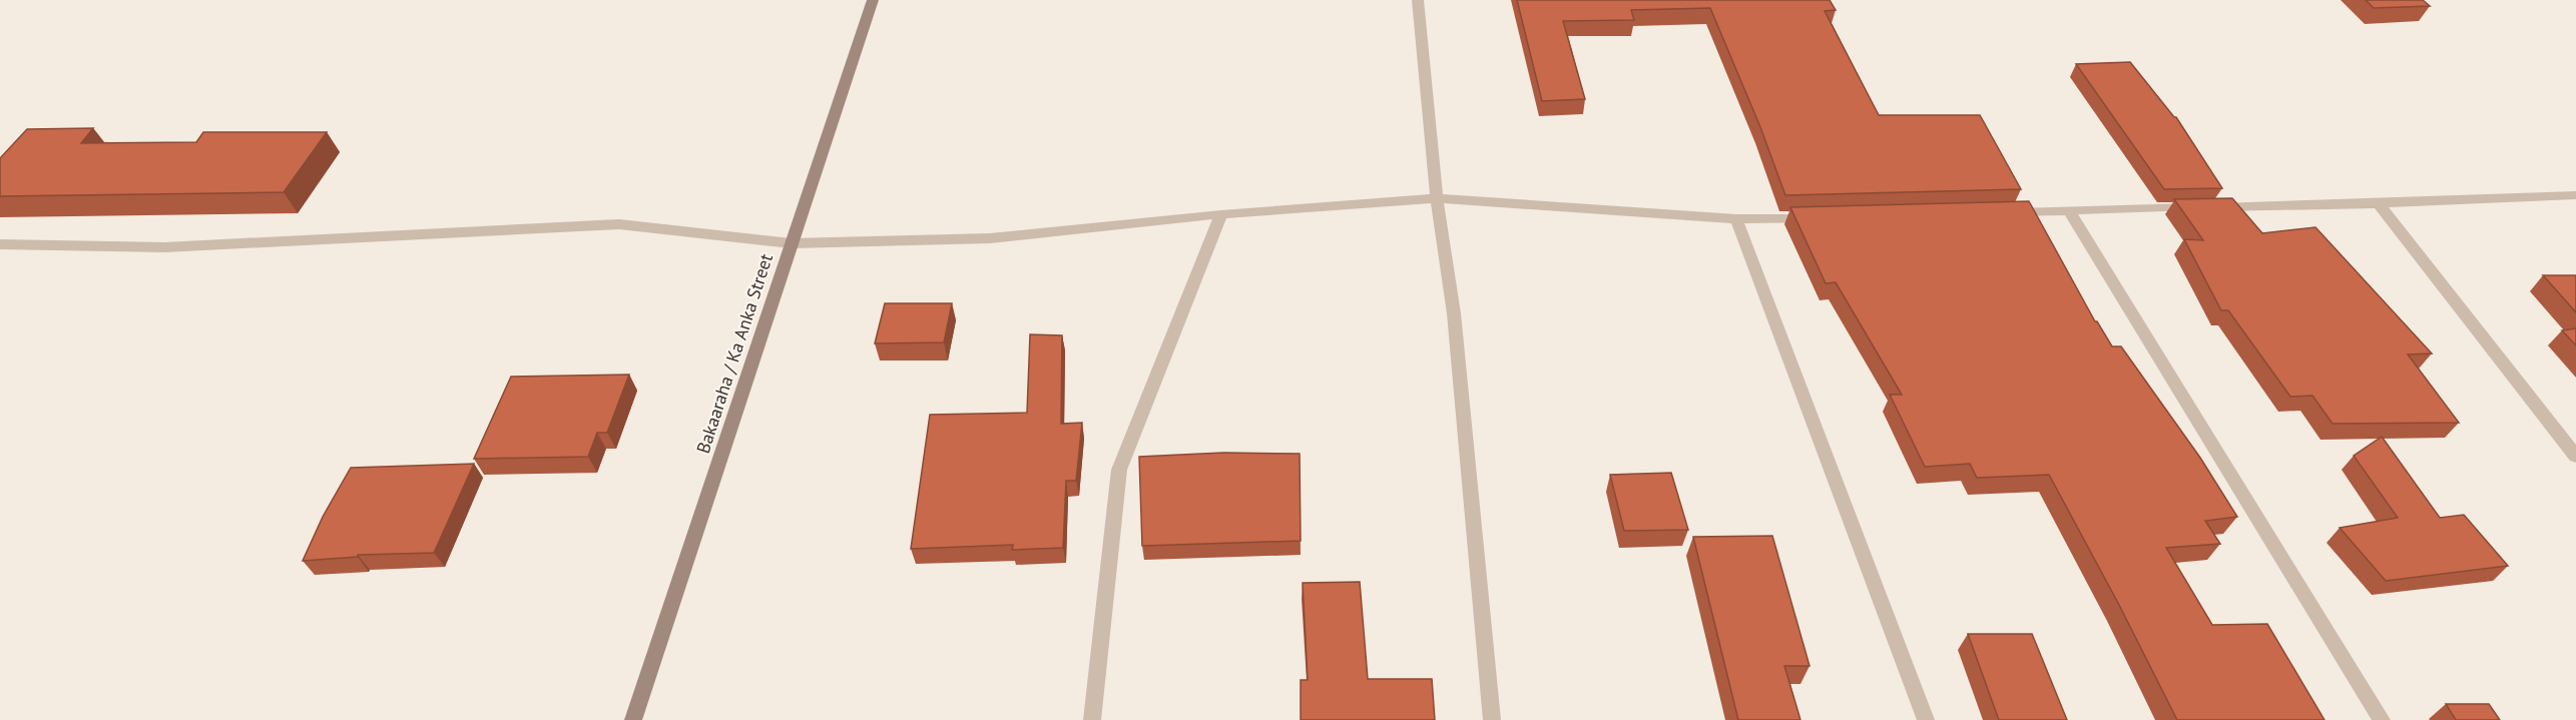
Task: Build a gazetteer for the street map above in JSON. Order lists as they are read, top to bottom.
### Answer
{
  "streets": {
    "street": ["Bakaaraha / Ka Anka Street"]
  }
}
